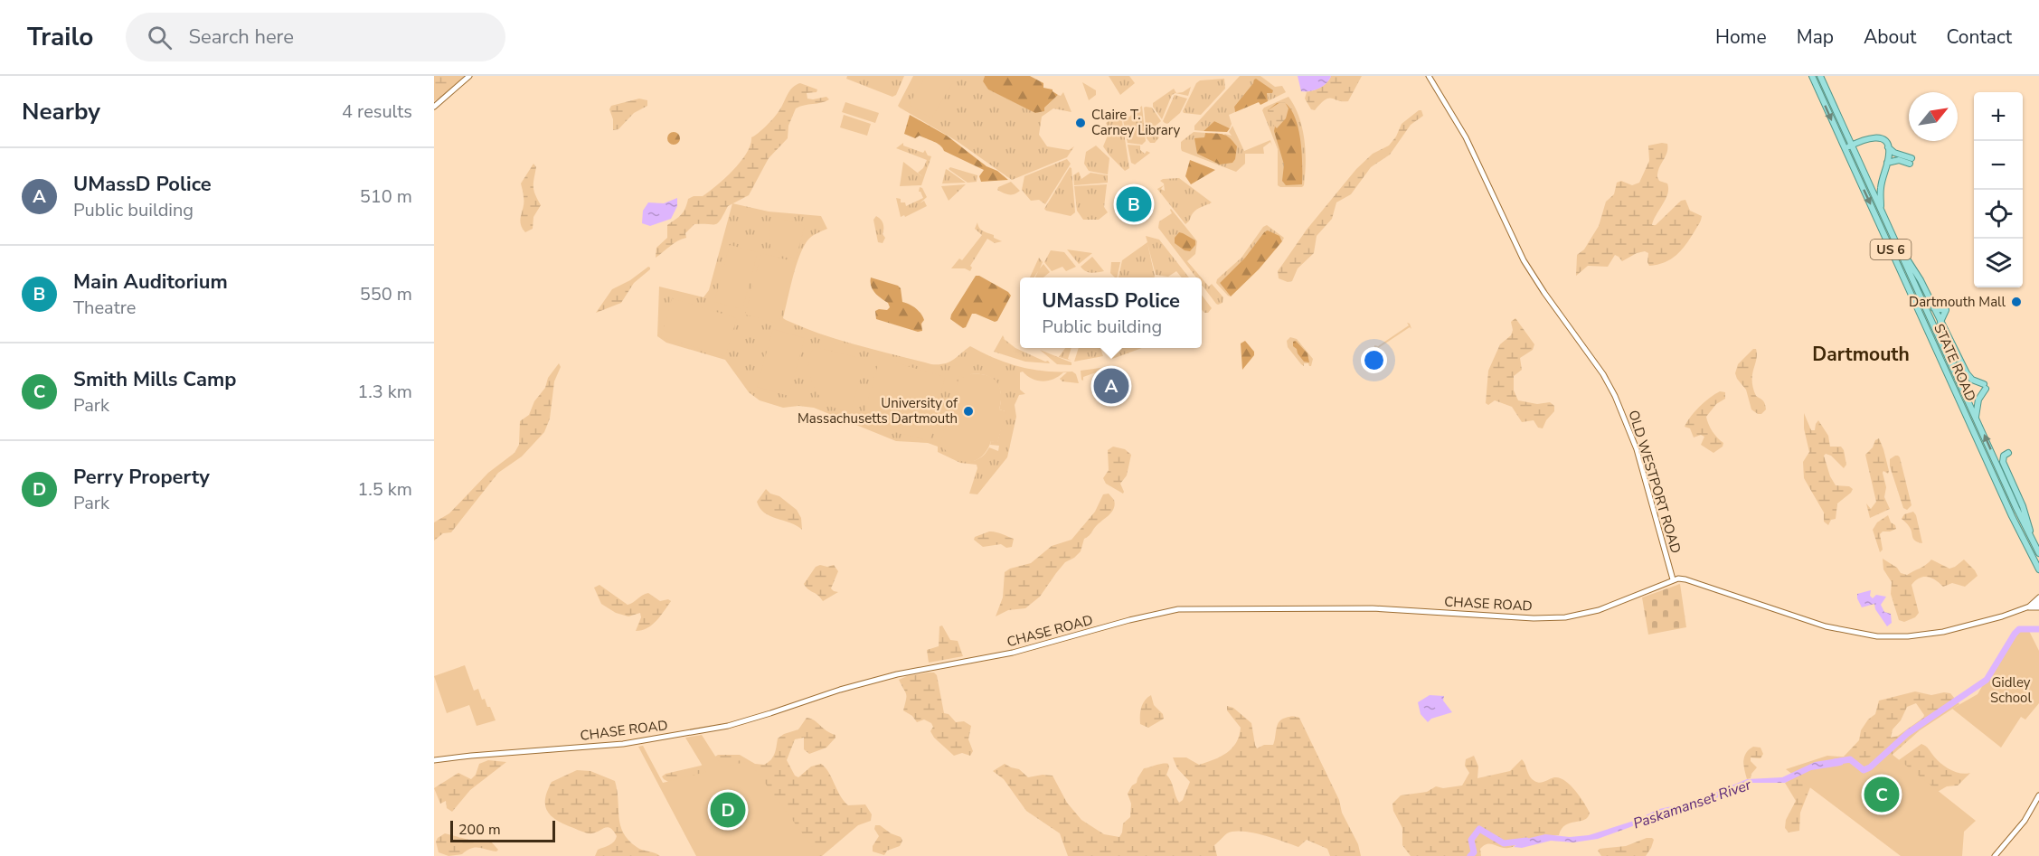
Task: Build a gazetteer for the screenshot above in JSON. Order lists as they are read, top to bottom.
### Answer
{
  "streets": {
    "main road": ["US 6", "STATE ROAD"],
    "street": ["OLD WESTPORT ROAD", "CHASE ROAD"]
  },
  "crossings": [
    ["OLD WESTPORT ROAD", "CHASE ROAD"]
  ],
  "districts": ["Dartmouth"],
  "water": ["Paskamanset River"],
  "parks": ["Gidley School"],
  "places": ["Claire T. Carney Library", "Dartmouth Mall", "University of Massachusetts Dartmouth"],
  "scale_bar": "200 m",
  "north": "top right",
  "page": {
    "header": "Trailo",
    "search": "Search here",
    "nav": [
      "Home",
      "Map",
      "About",
      "Contact"
    ],
    "heading": ["Nearby", "4 results"],
    "map_buttons": ["+", "−"],
    "list": [
      {
        "mark": "A",
        "name": "UMassD Police",
        "note": "Public building",
        "value": "510 m"
      },
      {
        "mark": "B",
        "name": "Main Auditorium",
        "note": "Theatre",
        "value": "550 m"
      },
      {
        "mark": "C",
        "name": "Smith Mills Camp",
        "note": "Park",
        "value": "1.3 km"
      },
      {
        "mark": "D",
        "name": "Perry Property",
        "note": "Park",
        "value": "1.5 km"
      }
    ],
    "pins": [
      "B",
      "A",
      "C",
      "D"
    ],
    "popup": ["UMassD Police", "Public building"],
    "scale": "200 m"
  }
}
